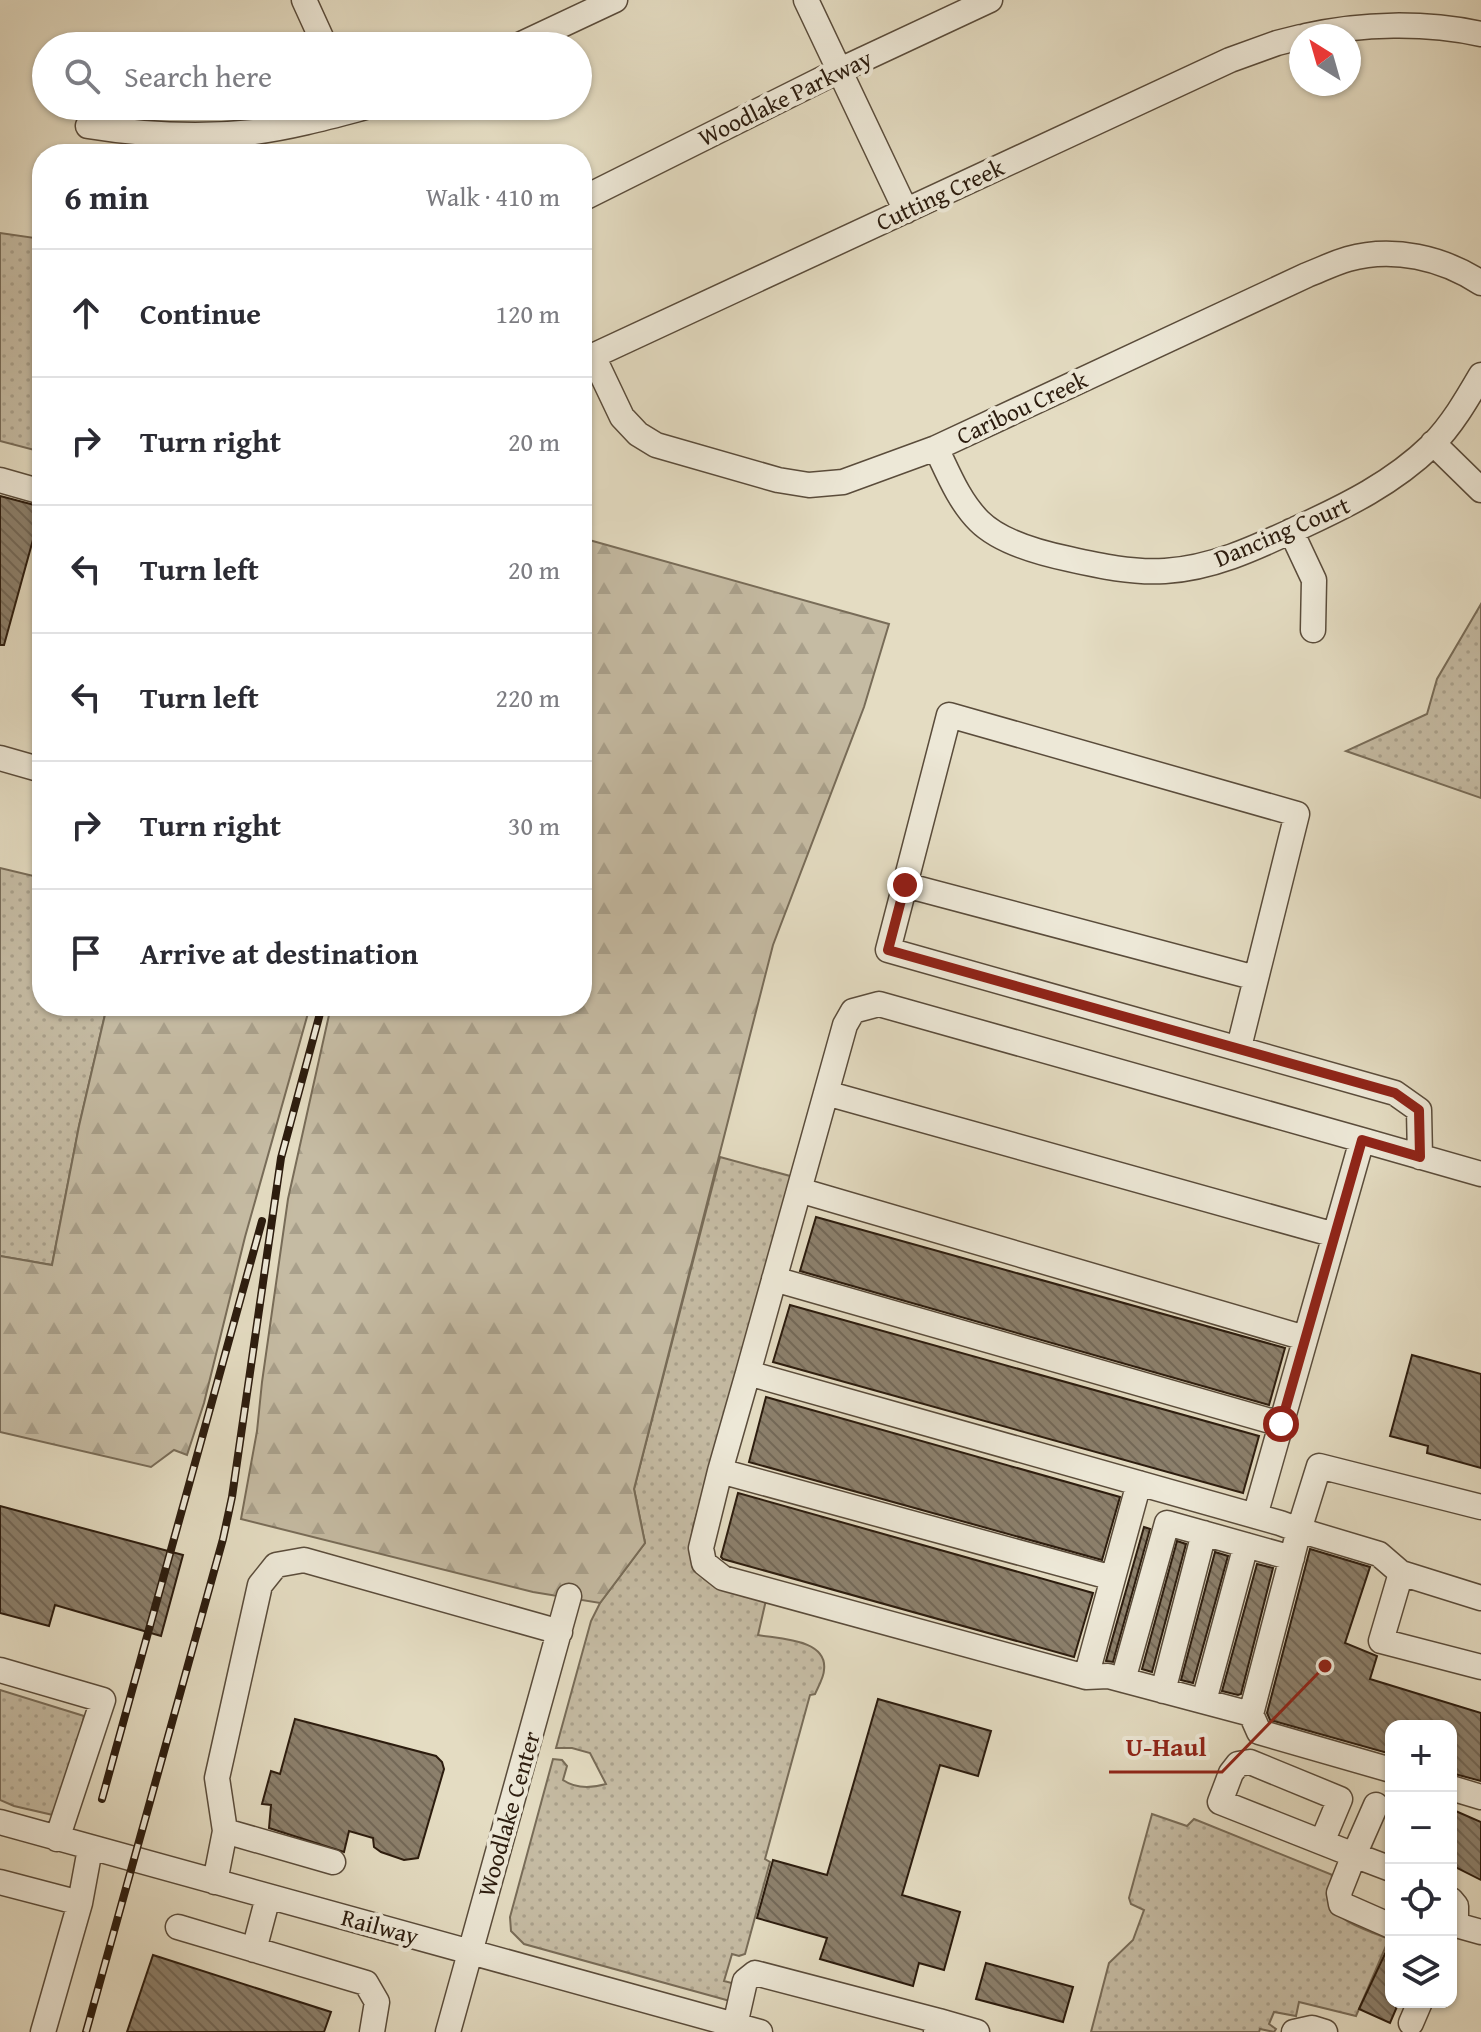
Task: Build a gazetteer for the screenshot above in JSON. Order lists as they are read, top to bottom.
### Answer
{
  "streets": {
    "street": [
      "Woodlake Parkway",
      "Cutting Creek",
      "Caribou Creek",
      "Dancing Court",
      "Woodlake Center",
      "Railway"
    ]
  },
  "crossings": [
    ["Caribou Creek", "Dancing Court"],
    ["Woodlake Center", "Railway"]
  ],
  "places": ["U-Haul"],
  "north": "top left",
  "page": {
    "search": "Search here",
    "heading": ["6 min", "Walk · 410 m"],
    "list": [
      ["Continue", "120 m"],
      ["Turn right", "20 m"],
      ["Turn left", "20 m"],
      ["Turn left", "220 m"],
      ["Turn right", "30 m"],
      "Arrive at destination"
    ],
    "map_buttons": ["+", "−"]
  }
}
